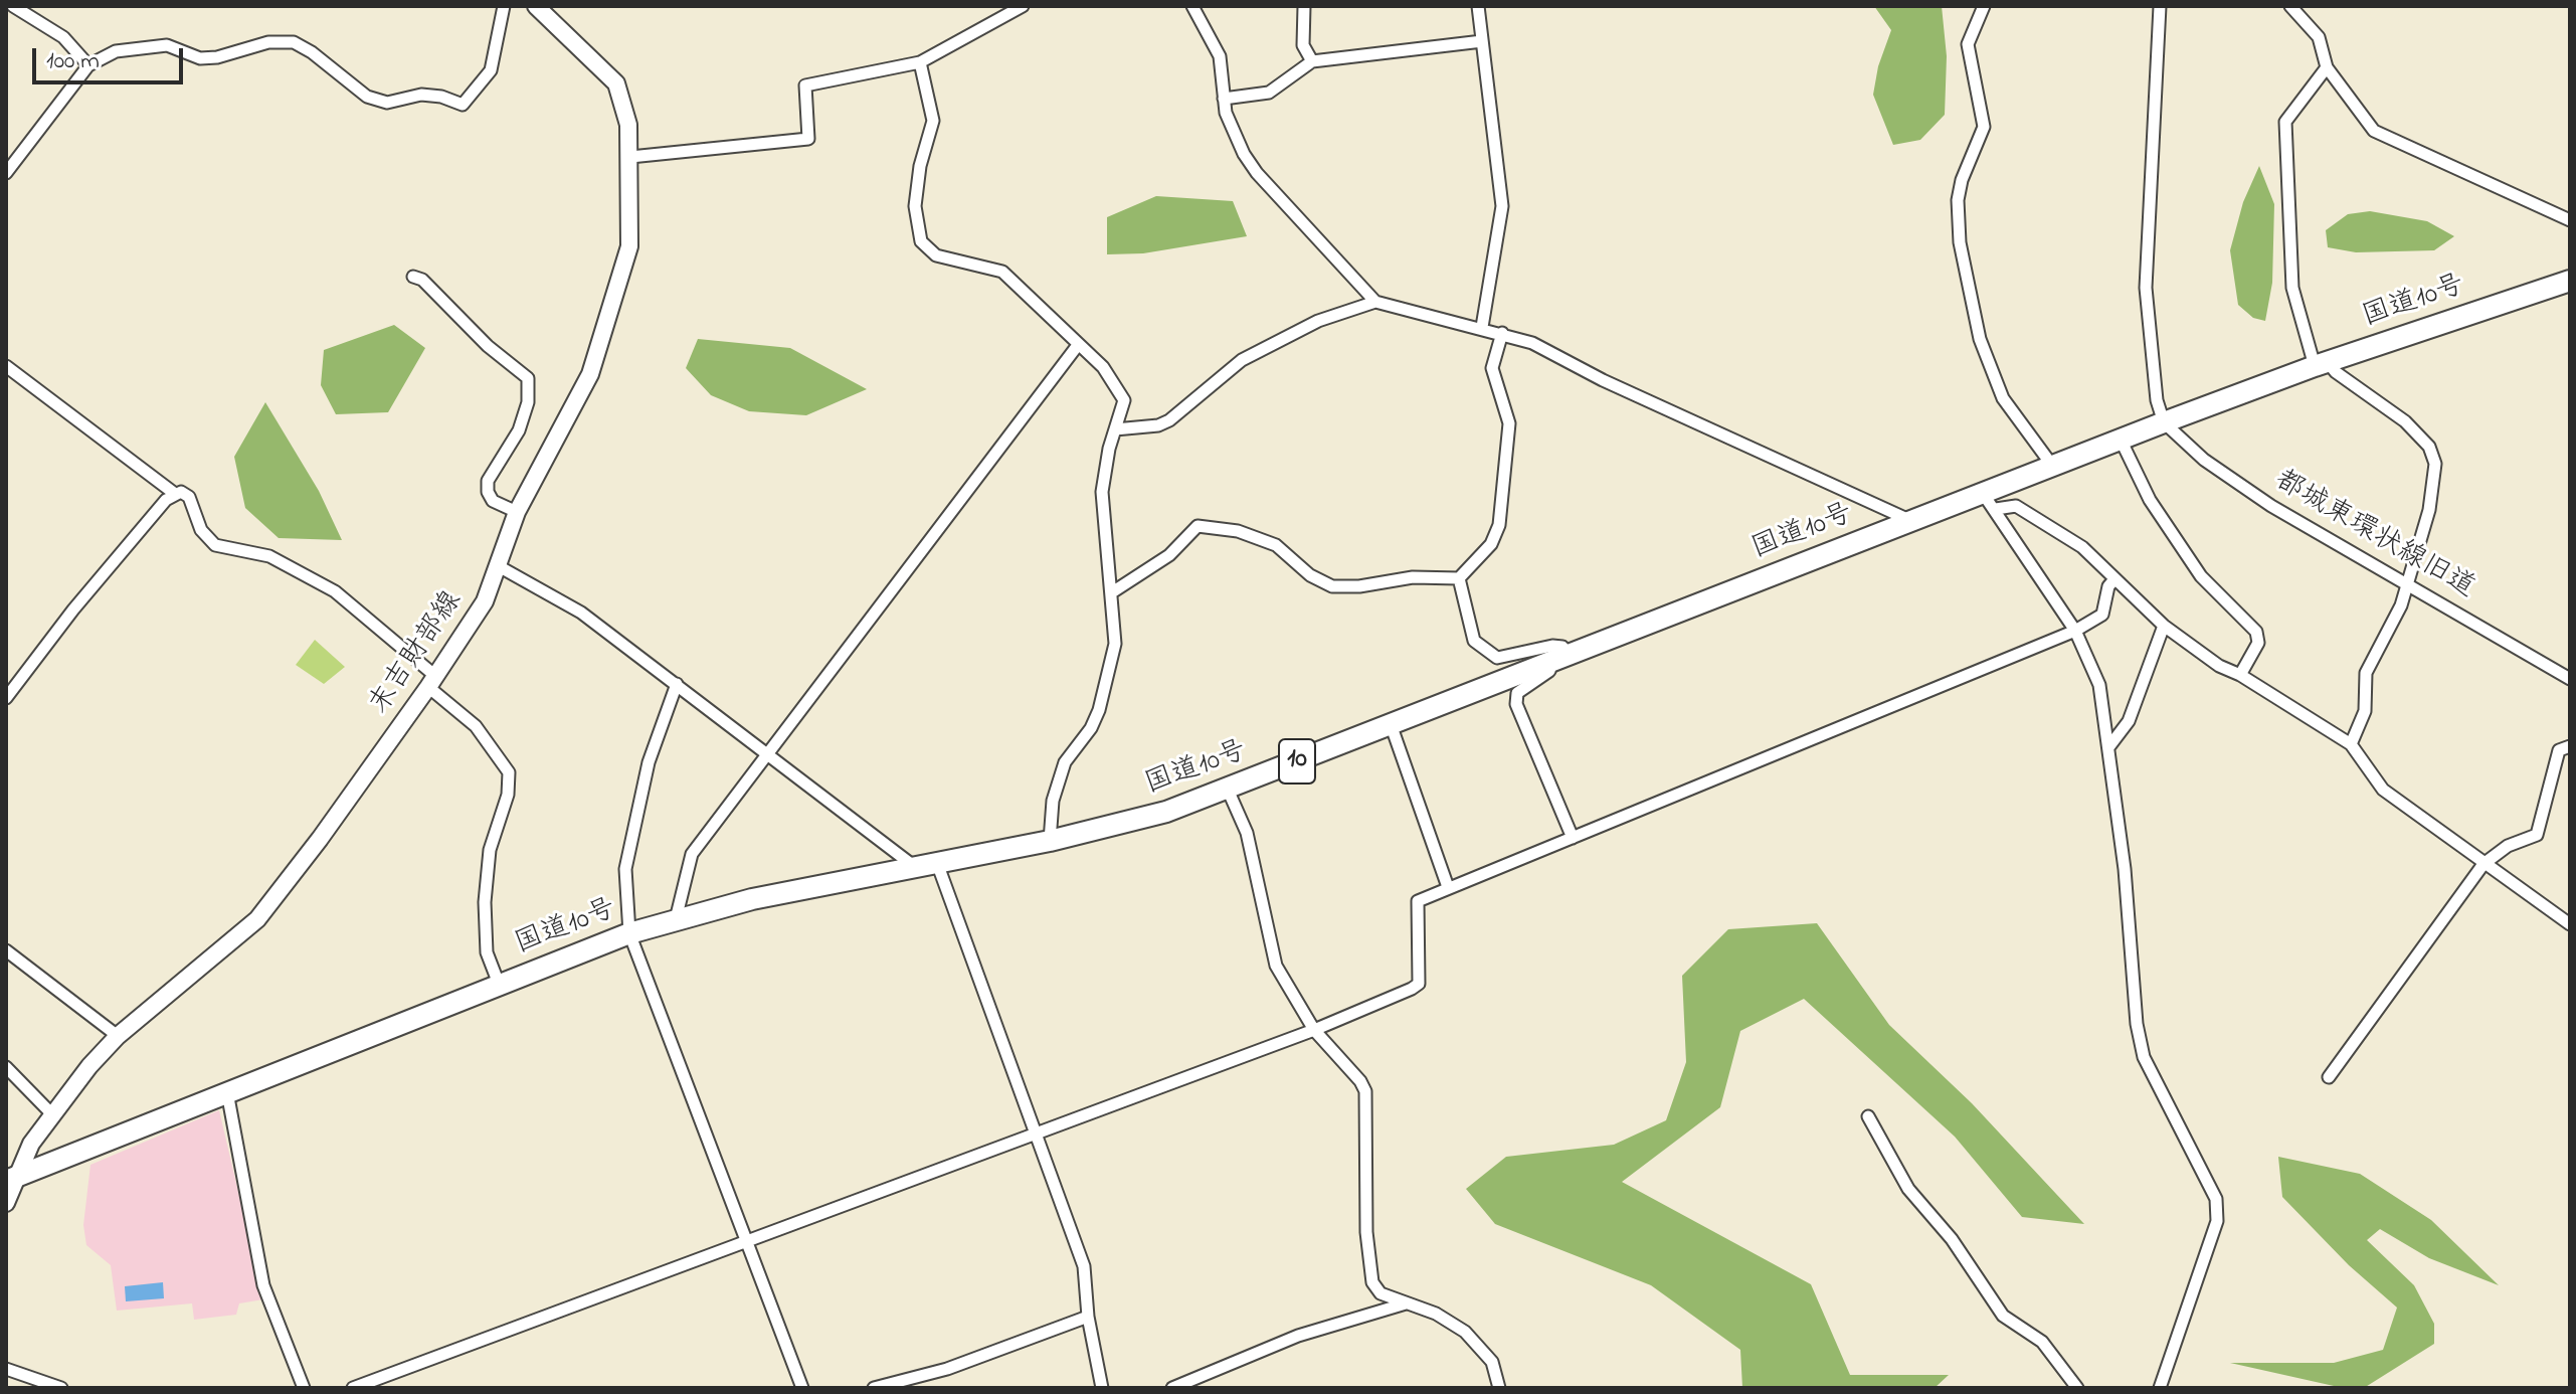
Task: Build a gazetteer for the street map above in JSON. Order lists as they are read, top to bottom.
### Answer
{
  "streets": {
    "highway": ["国道10号", "10"],
    "main road": ["末吉財部線"],
    "street": ["都城東環状線旧道"]
  },
  "crossings": [
    ["国道10号", "都城東環状線旧道"],
    ["国道10号", "末吉財部線"]
  ],
  "scale_bar": "100 m"
}
